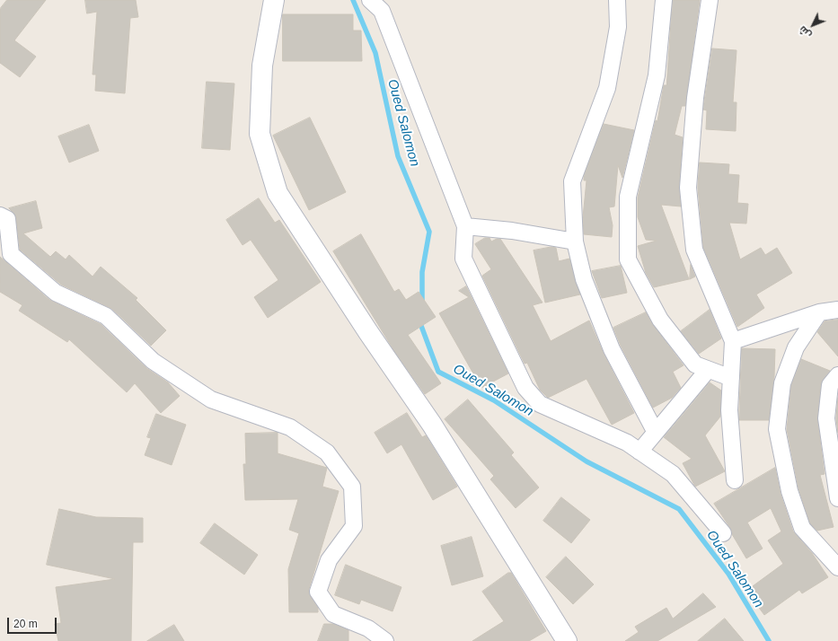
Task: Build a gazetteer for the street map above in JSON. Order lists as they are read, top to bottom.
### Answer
{
  "water": ["Oued Salomon"],
  "scale_bar": "20 m",
  "north": "bottom left"
}
